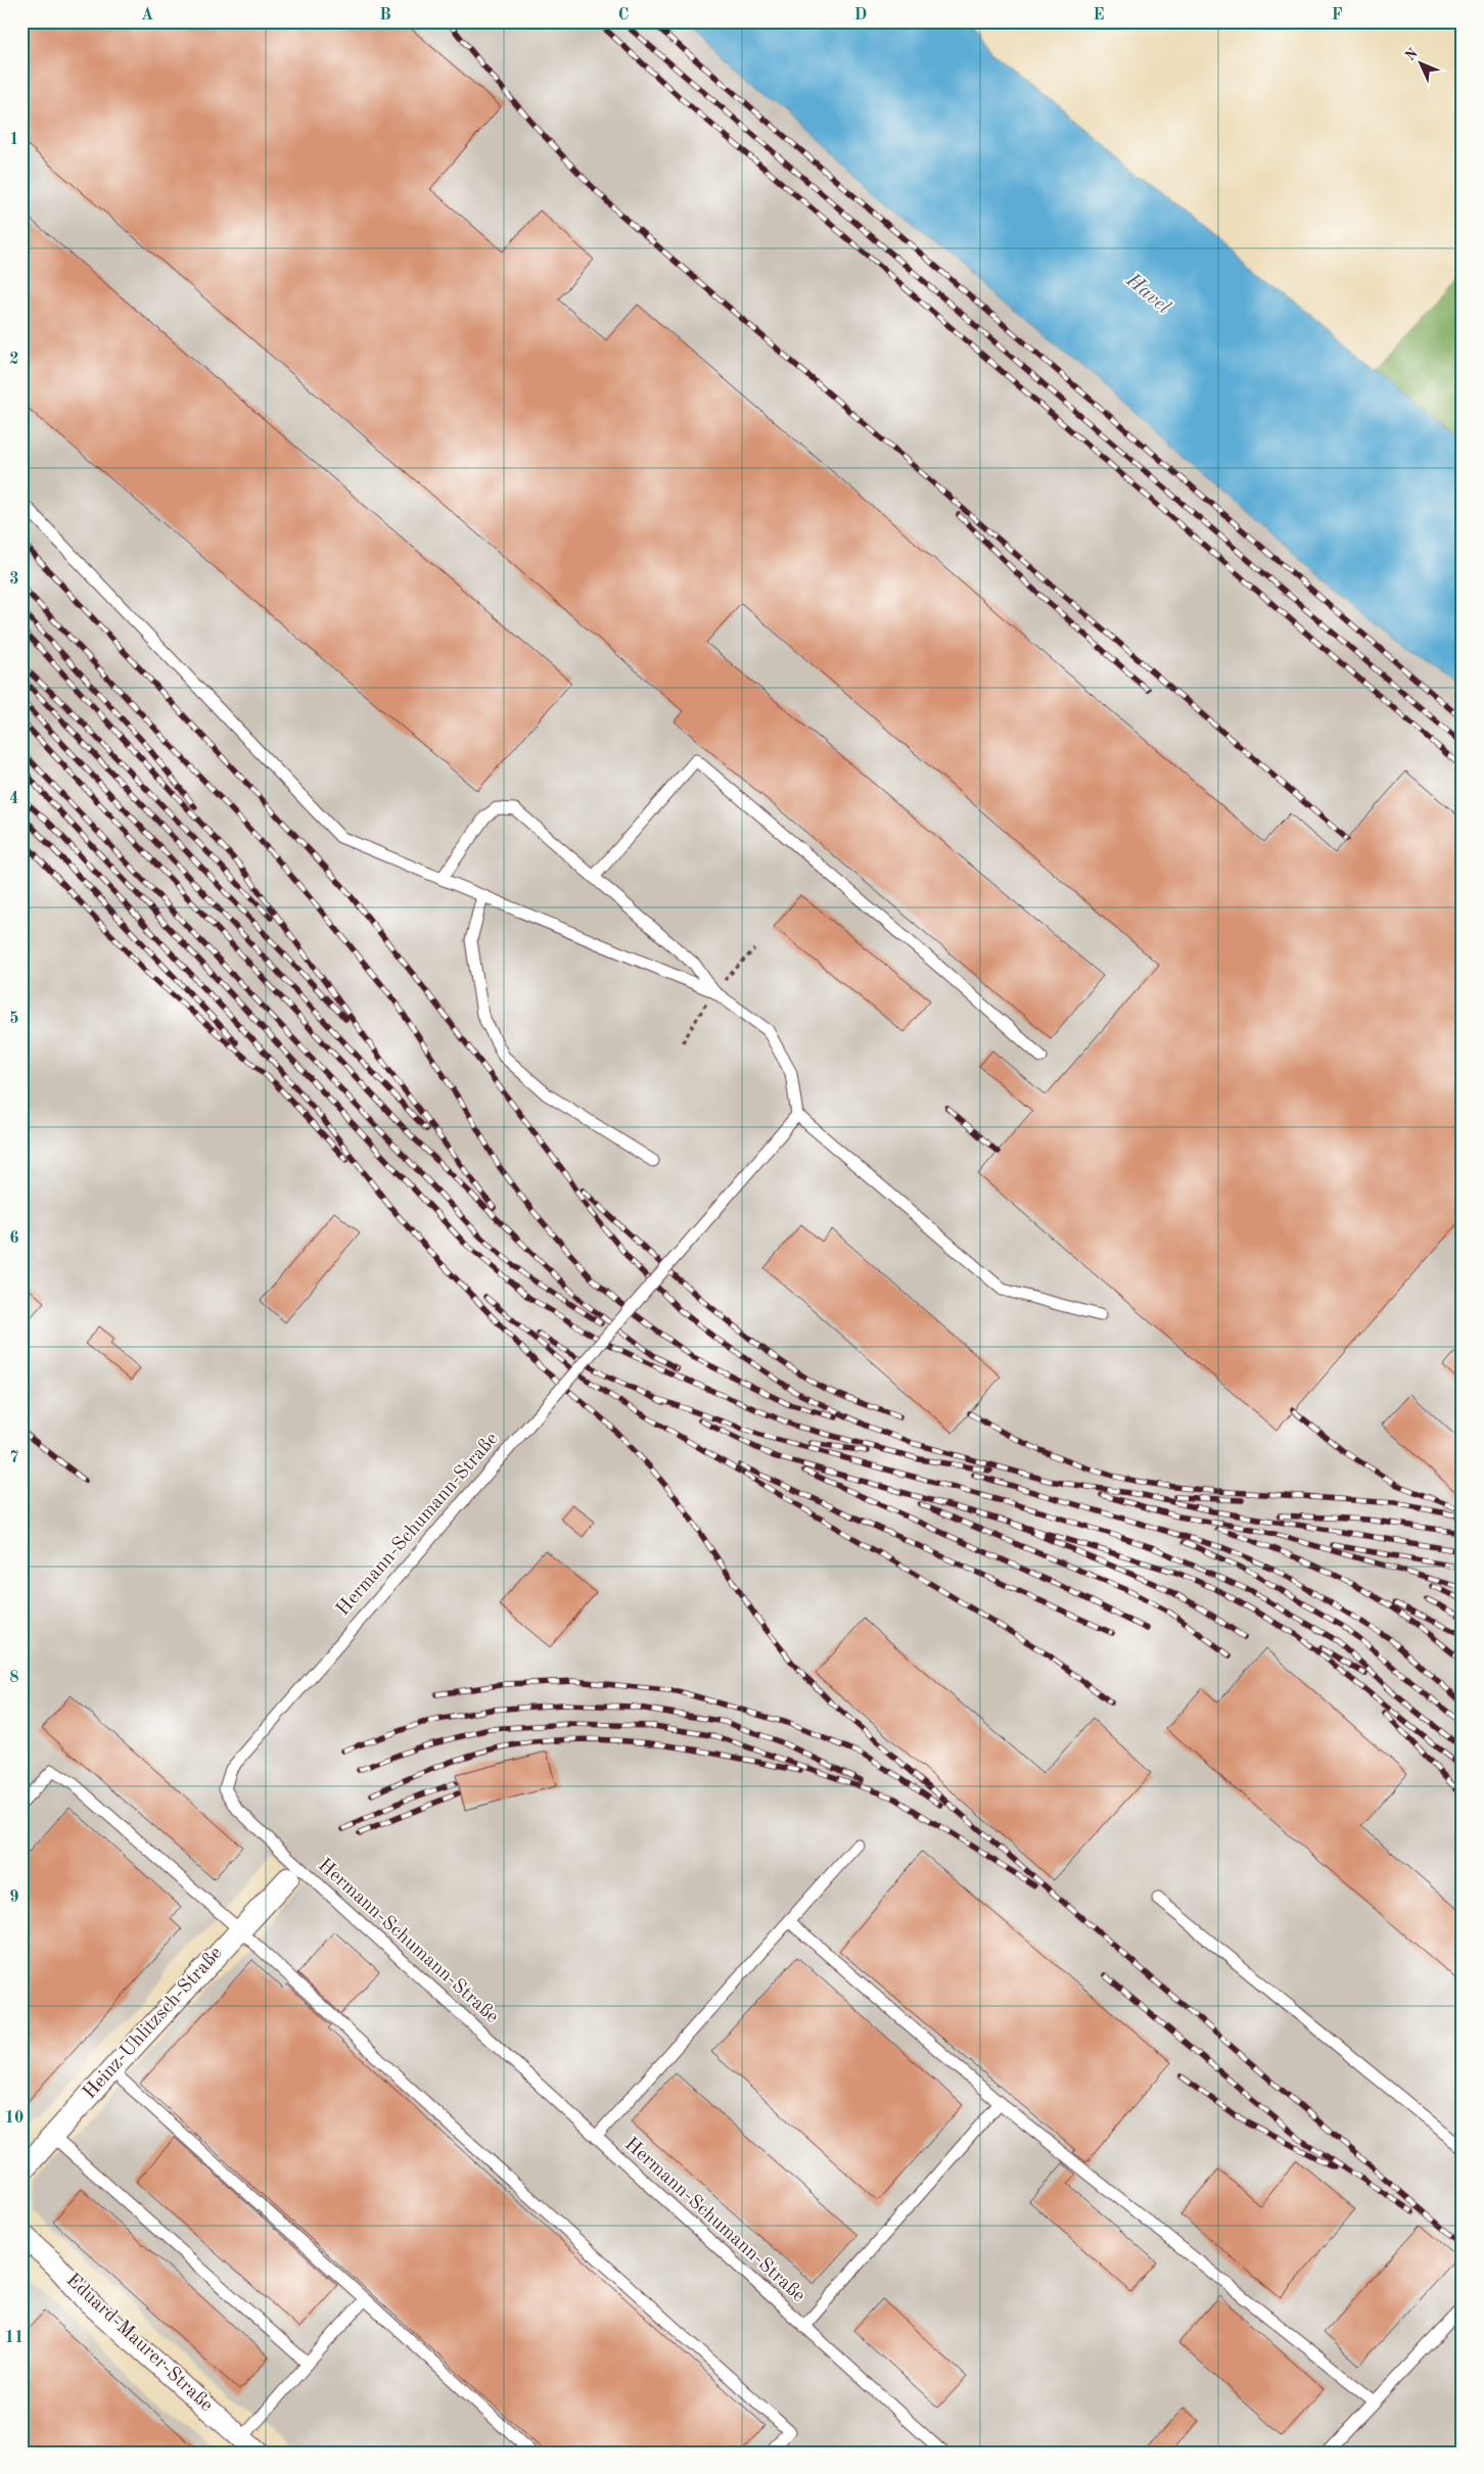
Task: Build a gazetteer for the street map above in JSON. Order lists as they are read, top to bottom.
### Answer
{
  "streets": {
    "street": ["Heinz-Uhlitzsch-Straße", "Eduard-Maurer-Straße"],
    "lane": ["Hermann-Schumann-Straße"]
  },
  "water": ["Havel"],
  "north": "top left",
  "grid": {
    "columns": [
      "A",
      "B",
      "C",
      "D",
      "E",
      "F"
    ],
    "rows": [
      "1",
      "2",
      "3",
      "4",
      "5",
      "6",
      "7",
      "8",
      "9",
      "10",
      "11"
    ]
  }
}
